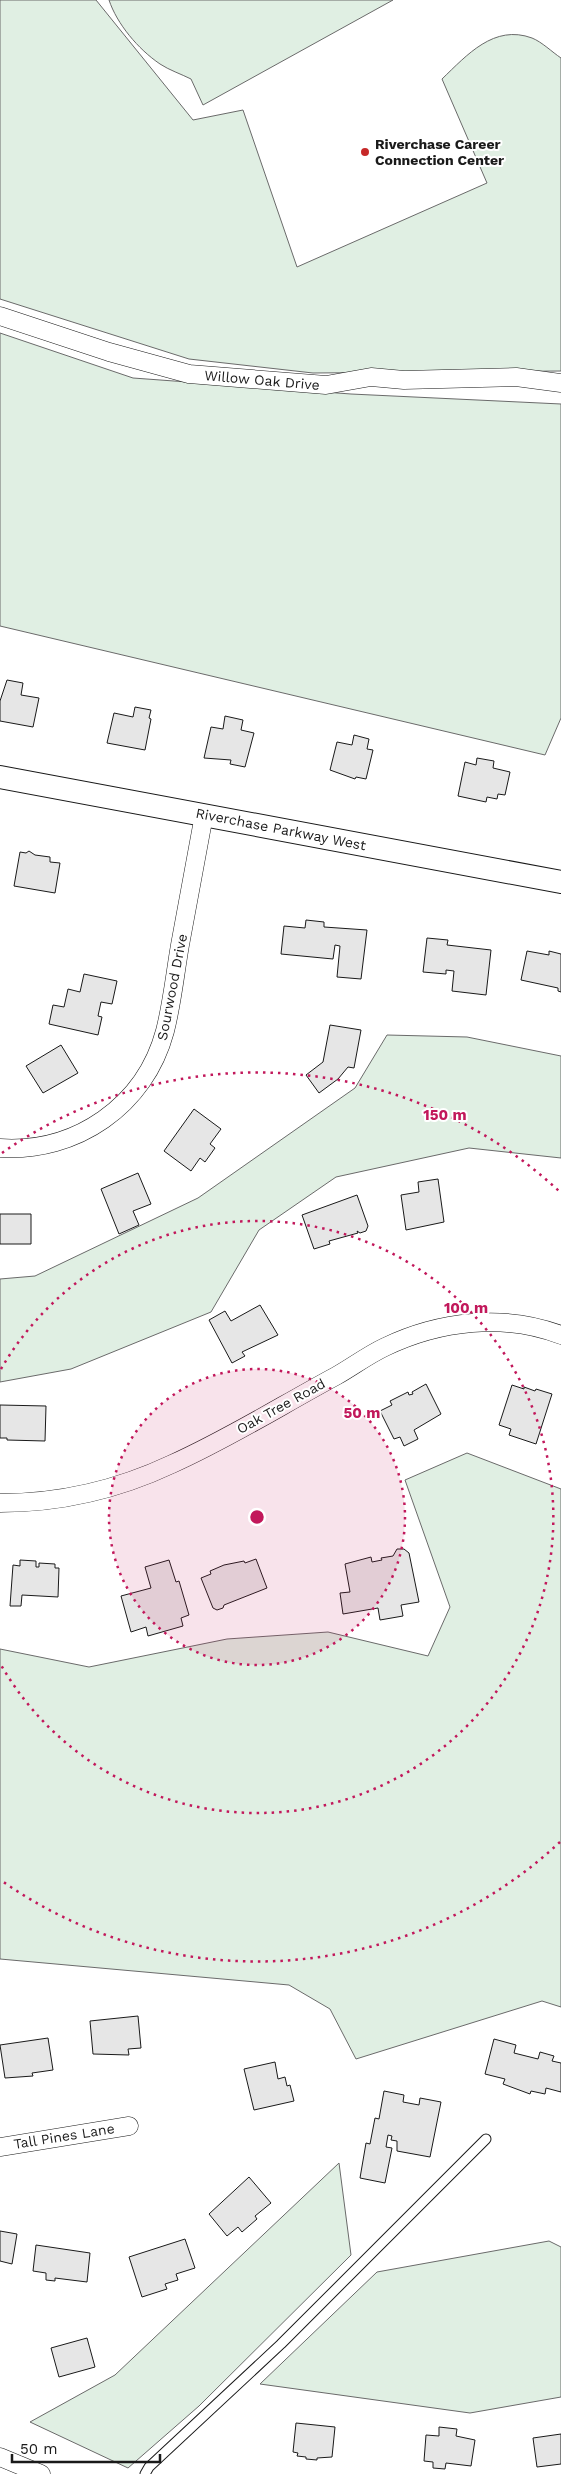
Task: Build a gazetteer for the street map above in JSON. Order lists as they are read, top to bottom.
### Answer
{
  "streets": {
    "street": [
      "Willow Oak Drive",
      "Riverchase Parkway West",
      "Sourwood Drive",
      "Oak Tree Road",
      "Tall Pines Lane"
    ]
  },
  "crossings": [
    ["Riverchase Parkway West", "Sourwood Drive"]
  ],
  "places": ["Riverchase Career Connection Center"],
  "scale_bar": "50 m",
  "rings": ["150 m", "100 m", "50 m"]
}
